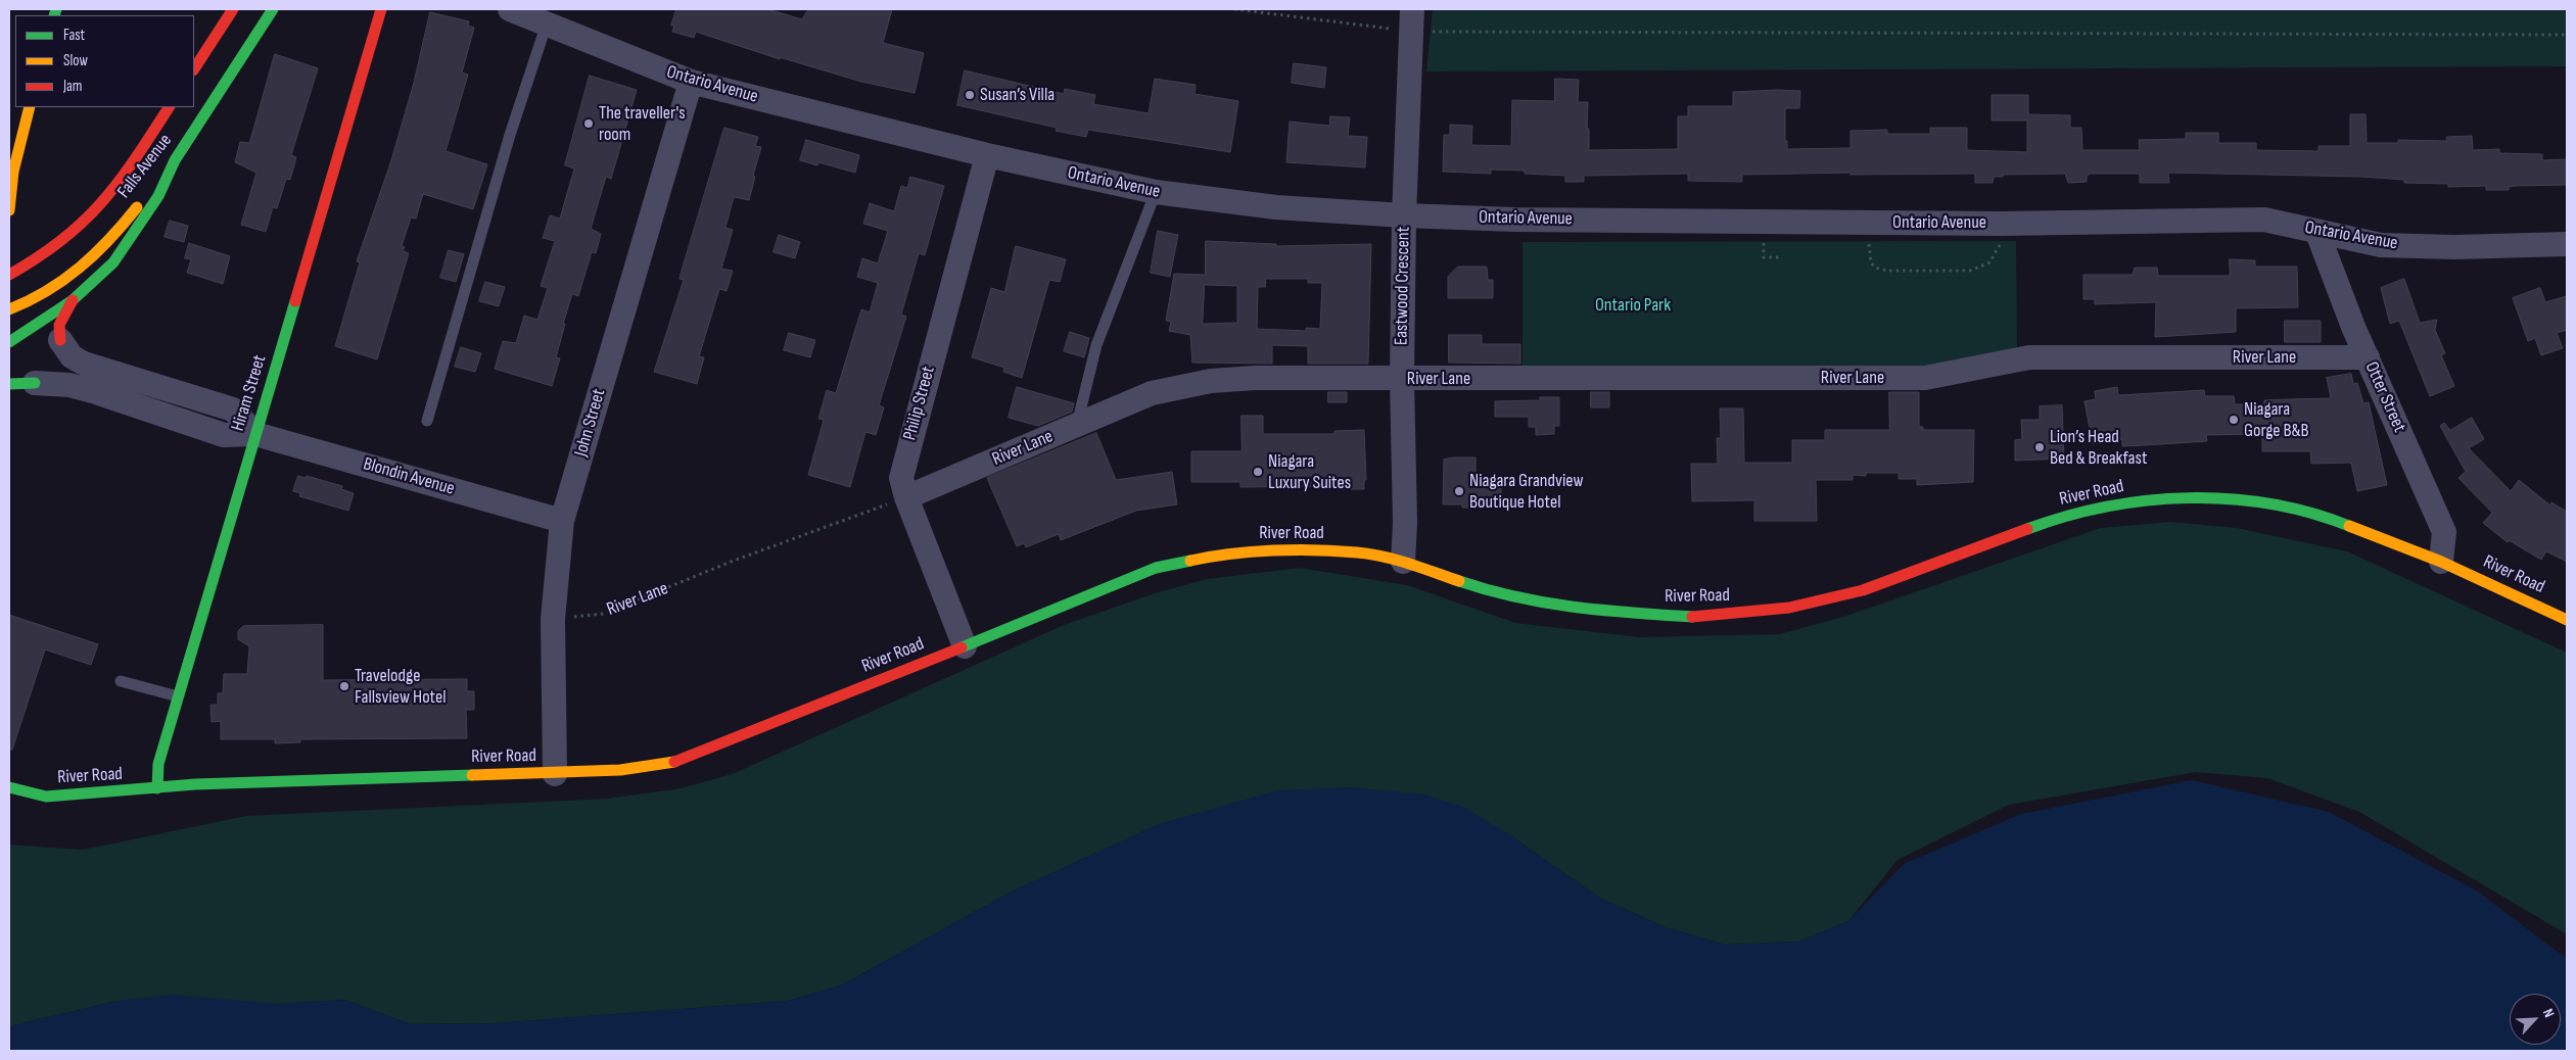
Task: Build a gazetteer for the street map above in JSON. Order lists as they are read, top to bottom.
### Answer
{
  "streets": {
    "main road": ["Falls Avenue", "Hiram Street", "River Road"],
    "street": [
      "Ontario Avenue",
      "Eastwood Crescent",
      "River Lane",
      "Otter Street",
      "Philip Street",
      "John Street",
      "Blondin Avenue"
    ]
  },
  "crossings": [
    ["Ontario Avenue", "Eastwood Crescent"],
    ["Ontario Avenue", "Otter Street"],
    ["Ontario Avenue", "Philip Street"],
    ["Ontario Avenue", "John Street"],
    ["Eastwood Crescent", "River Lane"],
    ["Eastwood Crescent", "River Road"],
    ["River Lane", "Otter Street"],
    ["River Lane", "Philip Street"],
    ["River Lane", "John Street"],
    ["Hiram Street", "Blondin Avenue"],
    ["Hiram Street", "River Road"],
    ["Otter Street", "River Road"],
    ["Philip Street", "River Road"],
    ["John Street", "Blondin Avenue"],
    ["John Street", "River Road"]
  ],
  "parks": ["Ontario Park"],
  "places": [
    "Susan’s Villa",
    "The traveller's room",
    "Niagara Gorge B&B",
    "Lion’s Head Bed & Breakfast",
    "Niagara Luxury Suites",
    "Niagara Grandview Boutique Hotel",
    "Travelodge Fallsview Hotel"
  ],
  "legend": ["Fast", "Slow", "Jam"],
  "north": "top right"
}
